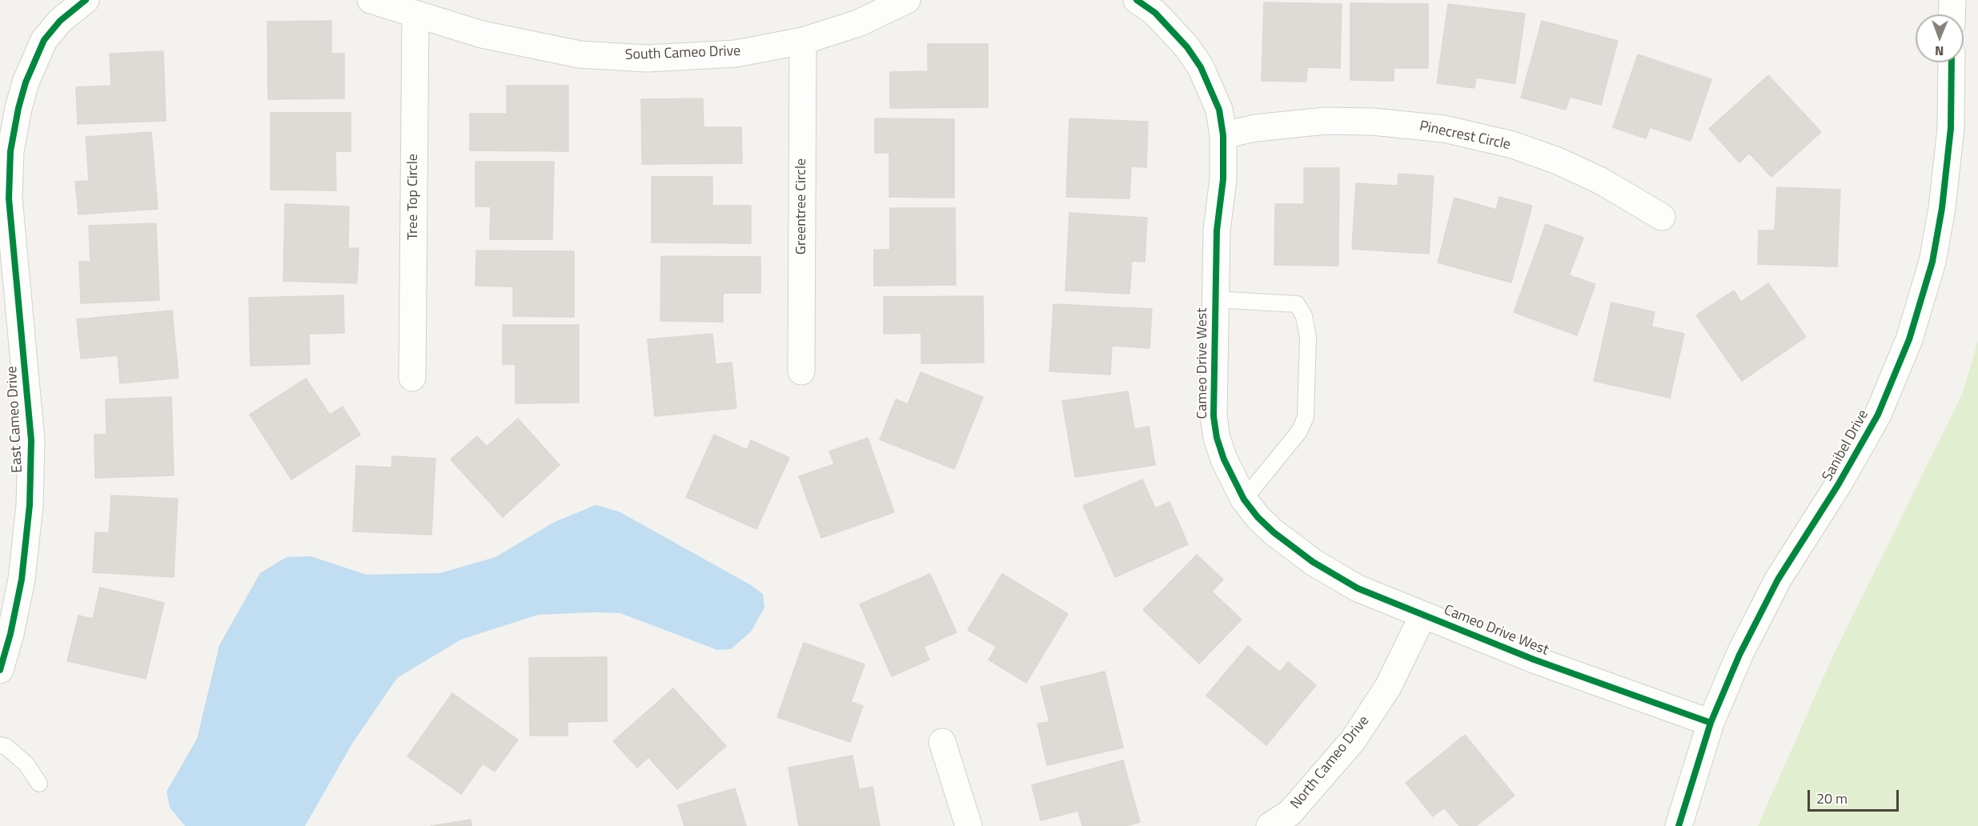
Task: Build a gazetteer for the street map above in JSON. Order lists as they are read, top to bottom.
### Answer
{
  "streets": {
    "street": [
      "South Cameo Drive",
      "Pinecrest Circle",
      "Tree Top Circle",
      "Greentree Circle",
      "Cameo Drive West",
      "East Cameo Drive",
      "Sanibel Drive",
      "North Cameo Drive"
    ]
  },
  "crossings": [
    ["South Cameo Drive", "Tree Top Circle"],
    ["South Cameo Drive", "Greentree Circle"],
    ["Pinecrest Circle", "Cameo Drive West"],
    ["Cameo Drive West", "Sanibel Drive"],
    ["Cameo Drive West", "North Cameo Drive"]
  ],
  "scale_bar": "20 m",
  "north": "bottom"
}
